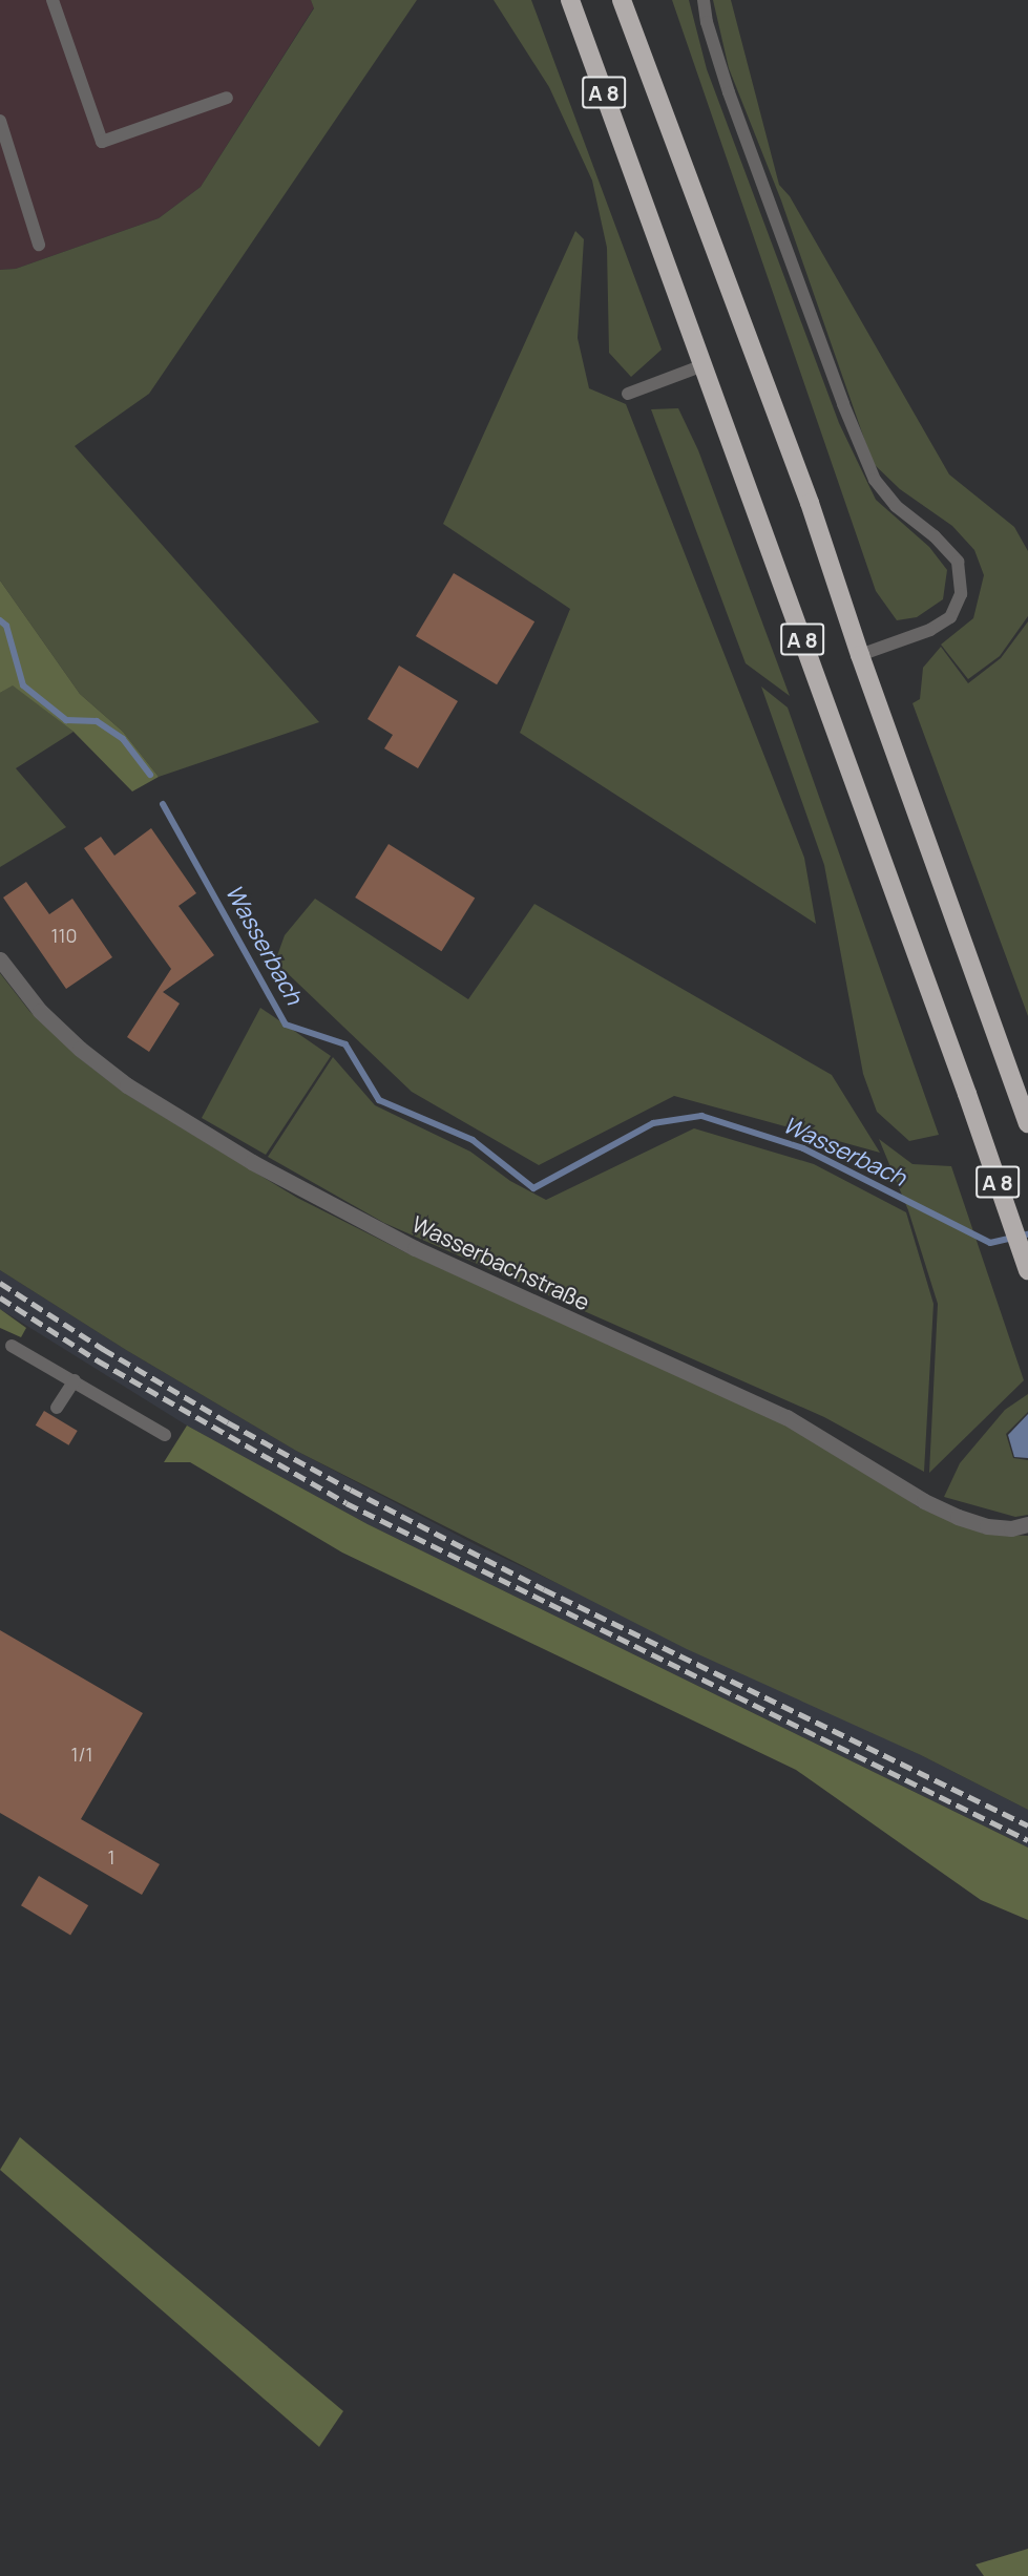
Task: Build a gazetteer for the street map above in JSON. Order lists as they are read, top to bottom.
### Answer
{
  "streets": {
    "highway": ["A 8"],
    "street": ["Wasserbachstraße"]
  },
  "water": ["Wasserbach"],
  "house_numbers": ["110", "1/1", "1"]
}
